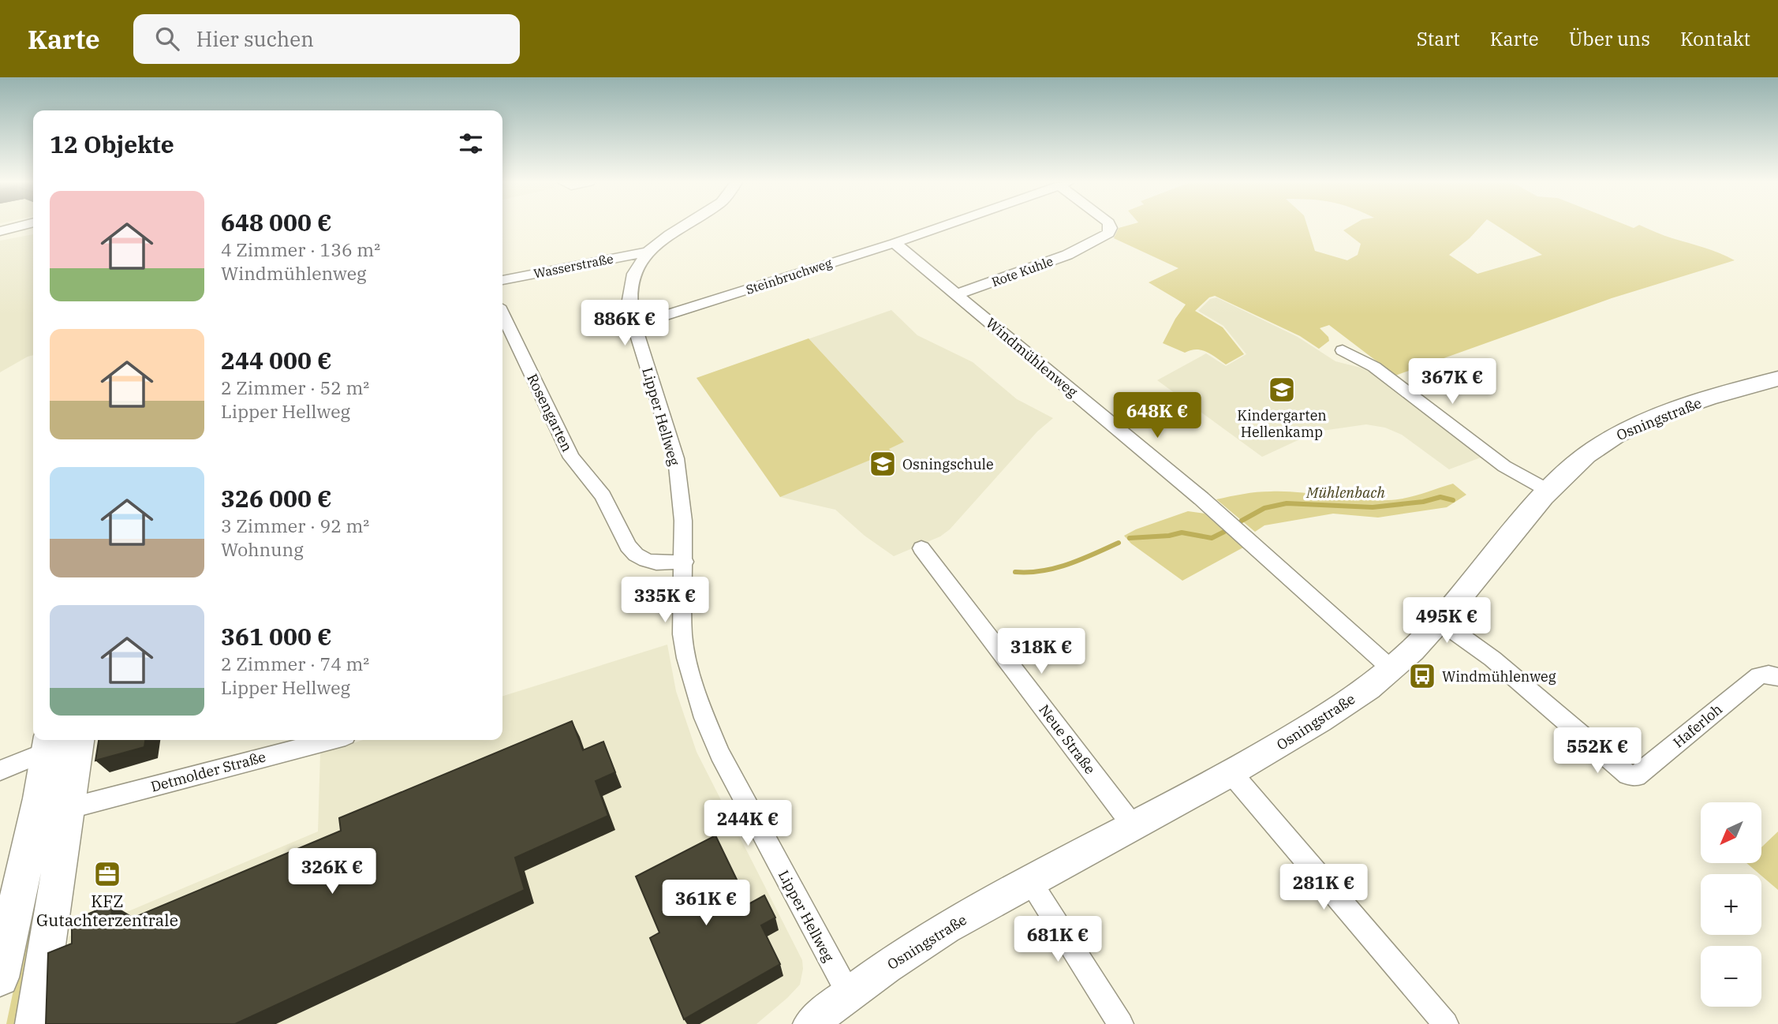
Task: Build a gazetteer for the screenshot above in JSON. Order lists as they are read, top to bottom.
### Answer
{
  "streets": {
    "main road": ["Osningstraße"],
    "street": [
      "Wasserstraße",
      "Rote Kuhle",
      "Steinbruchweg",
      "Windmühlenweg",
      "Rosengarten",
      "Lipper Hellweg",
      "Haferloh",
      "Neue Straße",
      "Detmolder Straße"
    ]
  },
  "crossings": [
    ["Wasserstraße", "Lipper Hellweg"],
    ["Rote Kuhle", "Windmühlenweg"],
    ["Steinbruchweg", "Windmühlenweg"],
    ["Steinbruchweg", "Lipper Hellweg"],
    ["Windmühlenweg", "Osningstraße"],
    ["Rosengarten", "Lipper Hellweg"],
    ["Lipper Hellweg", "Osningstraße"],
    ["Osningstraße", "Haferloh"],
    ["Osningstraße", "Neue Straße"]
  ],
  "water": ["Mühlenbach"],
  "places": {
    "school or university": ["Kindergarten Hellenkamp", "Osningschule"],
    "bus stop": ["Windmühlenweg"],
    "office": ["KFZ Gutachterzentrale"]
  },
  "north": "bottom left",
  "page": {
    "header": "Karte",
    "search": "Hier suchen",
    "nav": [
      "Start",
      "Karte",
      "Über uns",
      "Kontakt"
    ],
    "heading": "12 Objekte",
    "list": [
      {
        "name": "648 000 €",
        "note": "4 Zimmer · 136 m² · Windmühlenweg"
      },
      {
        "name": "244 000 €",
        "note": "2 Zimmer · 52 m² · Lipper Hellweg"
      },
      {
        "name": "326 000 €",
        "note": "3 Zimmer · 92 m² · Wohnung"
      },
      {
        "name": "361 000 €",
        "note": "2 Zimmer · 74 m² · Lipper Hellweg"
      }
    ],
    "price": [
      "886K €",
      "367K €",
      "648K €",
      "335K €",
      "495K €",
      "318K €",
      "552K €",
      "244K €",
      "326K €",
      "281K €",
      "361K €",
      "681K €"
    ],
    "map_buttons": ["+", "−"]
  }
}
